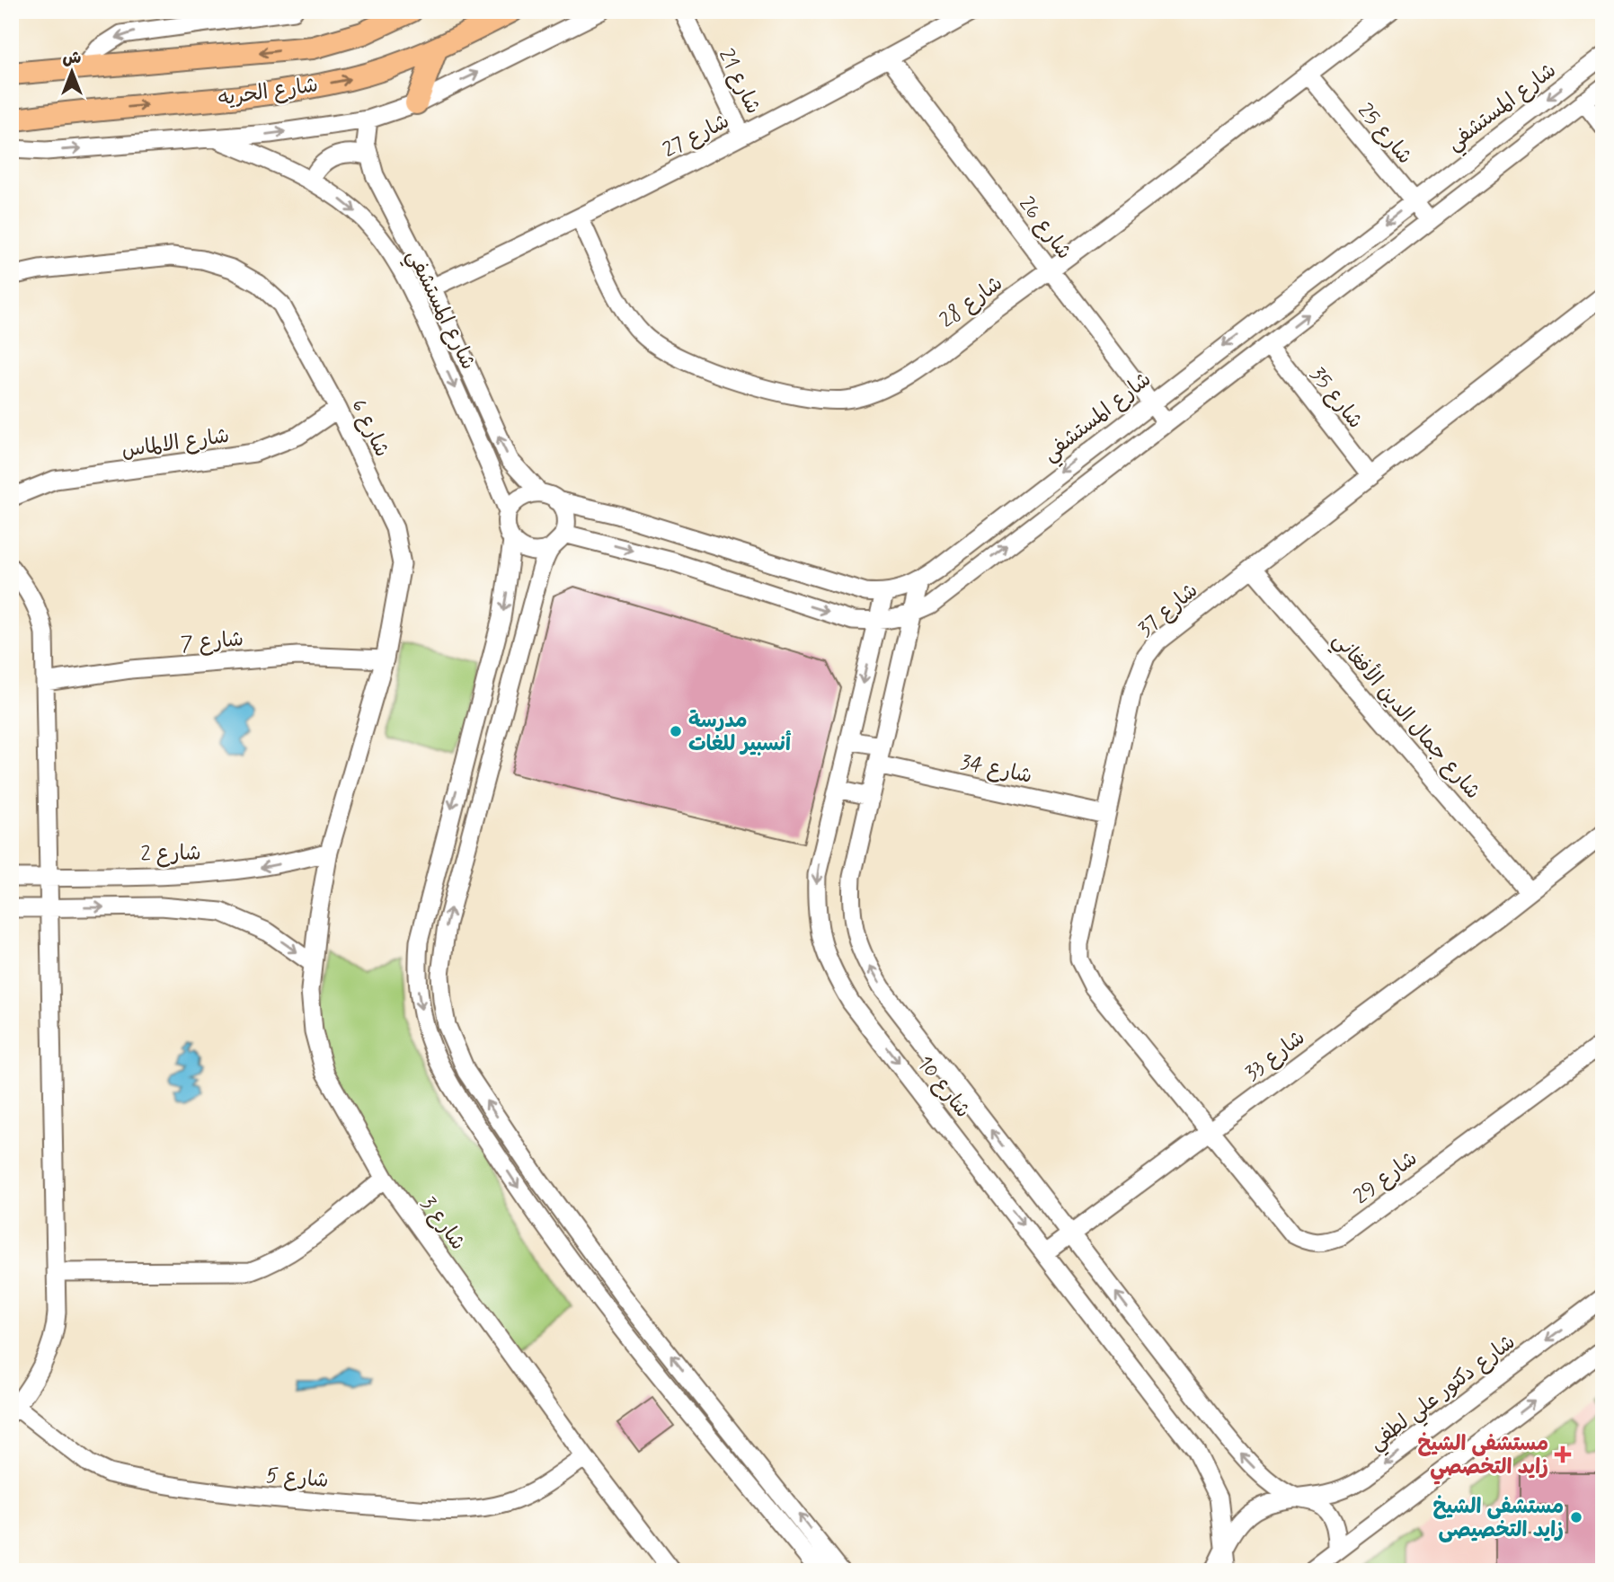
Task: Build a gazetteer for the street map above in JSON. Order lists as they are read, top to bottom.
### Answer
{
  "streets": {
    "main road": ["شارع الحريه"],
    "street": [
      "شارع 21",
      "شارع المستشفي",
      "شارع 25",
      "شارع 27",
      "شارع 26",
      "شارع 28",
      "شارع 35",
      "شارع 6",
      "شارع الالماس",
      "شارع 37",
      "شارع 7",
      "شارع جمال الدين الأفغاني",
      "شارع 34",
      "شارع 2",
      "شارع 33",
      "شارع 10",
      "شارع 29",
      "شارع 3",
      "شارع دكتور علي لطفي",
      "شارع 5"
    ]
  },
  "crossings": [
    ["شارع 21", "شارع 27"],
    ["شارع المستشفي", "شارع 25"],
    ["شارع المستشفي", "شارع 27"],
    ["شارع المستشفي", "شارع 26"],
    ["شارع المستشفي", "شارع 10"],
    ["شارع 25", "شارع 28"],
    ["شارع 27", "شارع 26"],
    ["شارع 27", "شارع 28"],
    ["شارع 26", "شارع 28"],
    ["شارع 35", "شارع 37"],
    ["شارع 6", "شارع الالماس"],
    ["شارع 6", "شارع 7"],
    ["شارع 6", "شارع 2"],
    ["شارع 6", "شارع 3"],
    ["شارع 37", "شارع جمال الدين الأفغاني"],
    ["شارع 37", "شارع 34"],
    ["شارع 37", "شارع 33"],
    ["شارع 37", "شارع 29"],
    ["شارع جمال الدين الأفغاني", "شارع 33"],
    ["شارع 34", "شارع 10"],
    ["شارع 2", "شارع 3"],
    ["شارع 33", "شارع 10"],
    ["شارع 33", "شارع 29"],
    ["شارع 10", "شارع دكتور علي لطفي"],
    ["شارع 3", "شارع 5"]
  ],
  "places": {
    "other": ["مدرسة أنسبير للغات", "مستشفى الشيخ زايد التخصيصى"],
    "health": ["مستشفى الشيخ زايد التخصصي"]
  },
  "north": "top"
}
